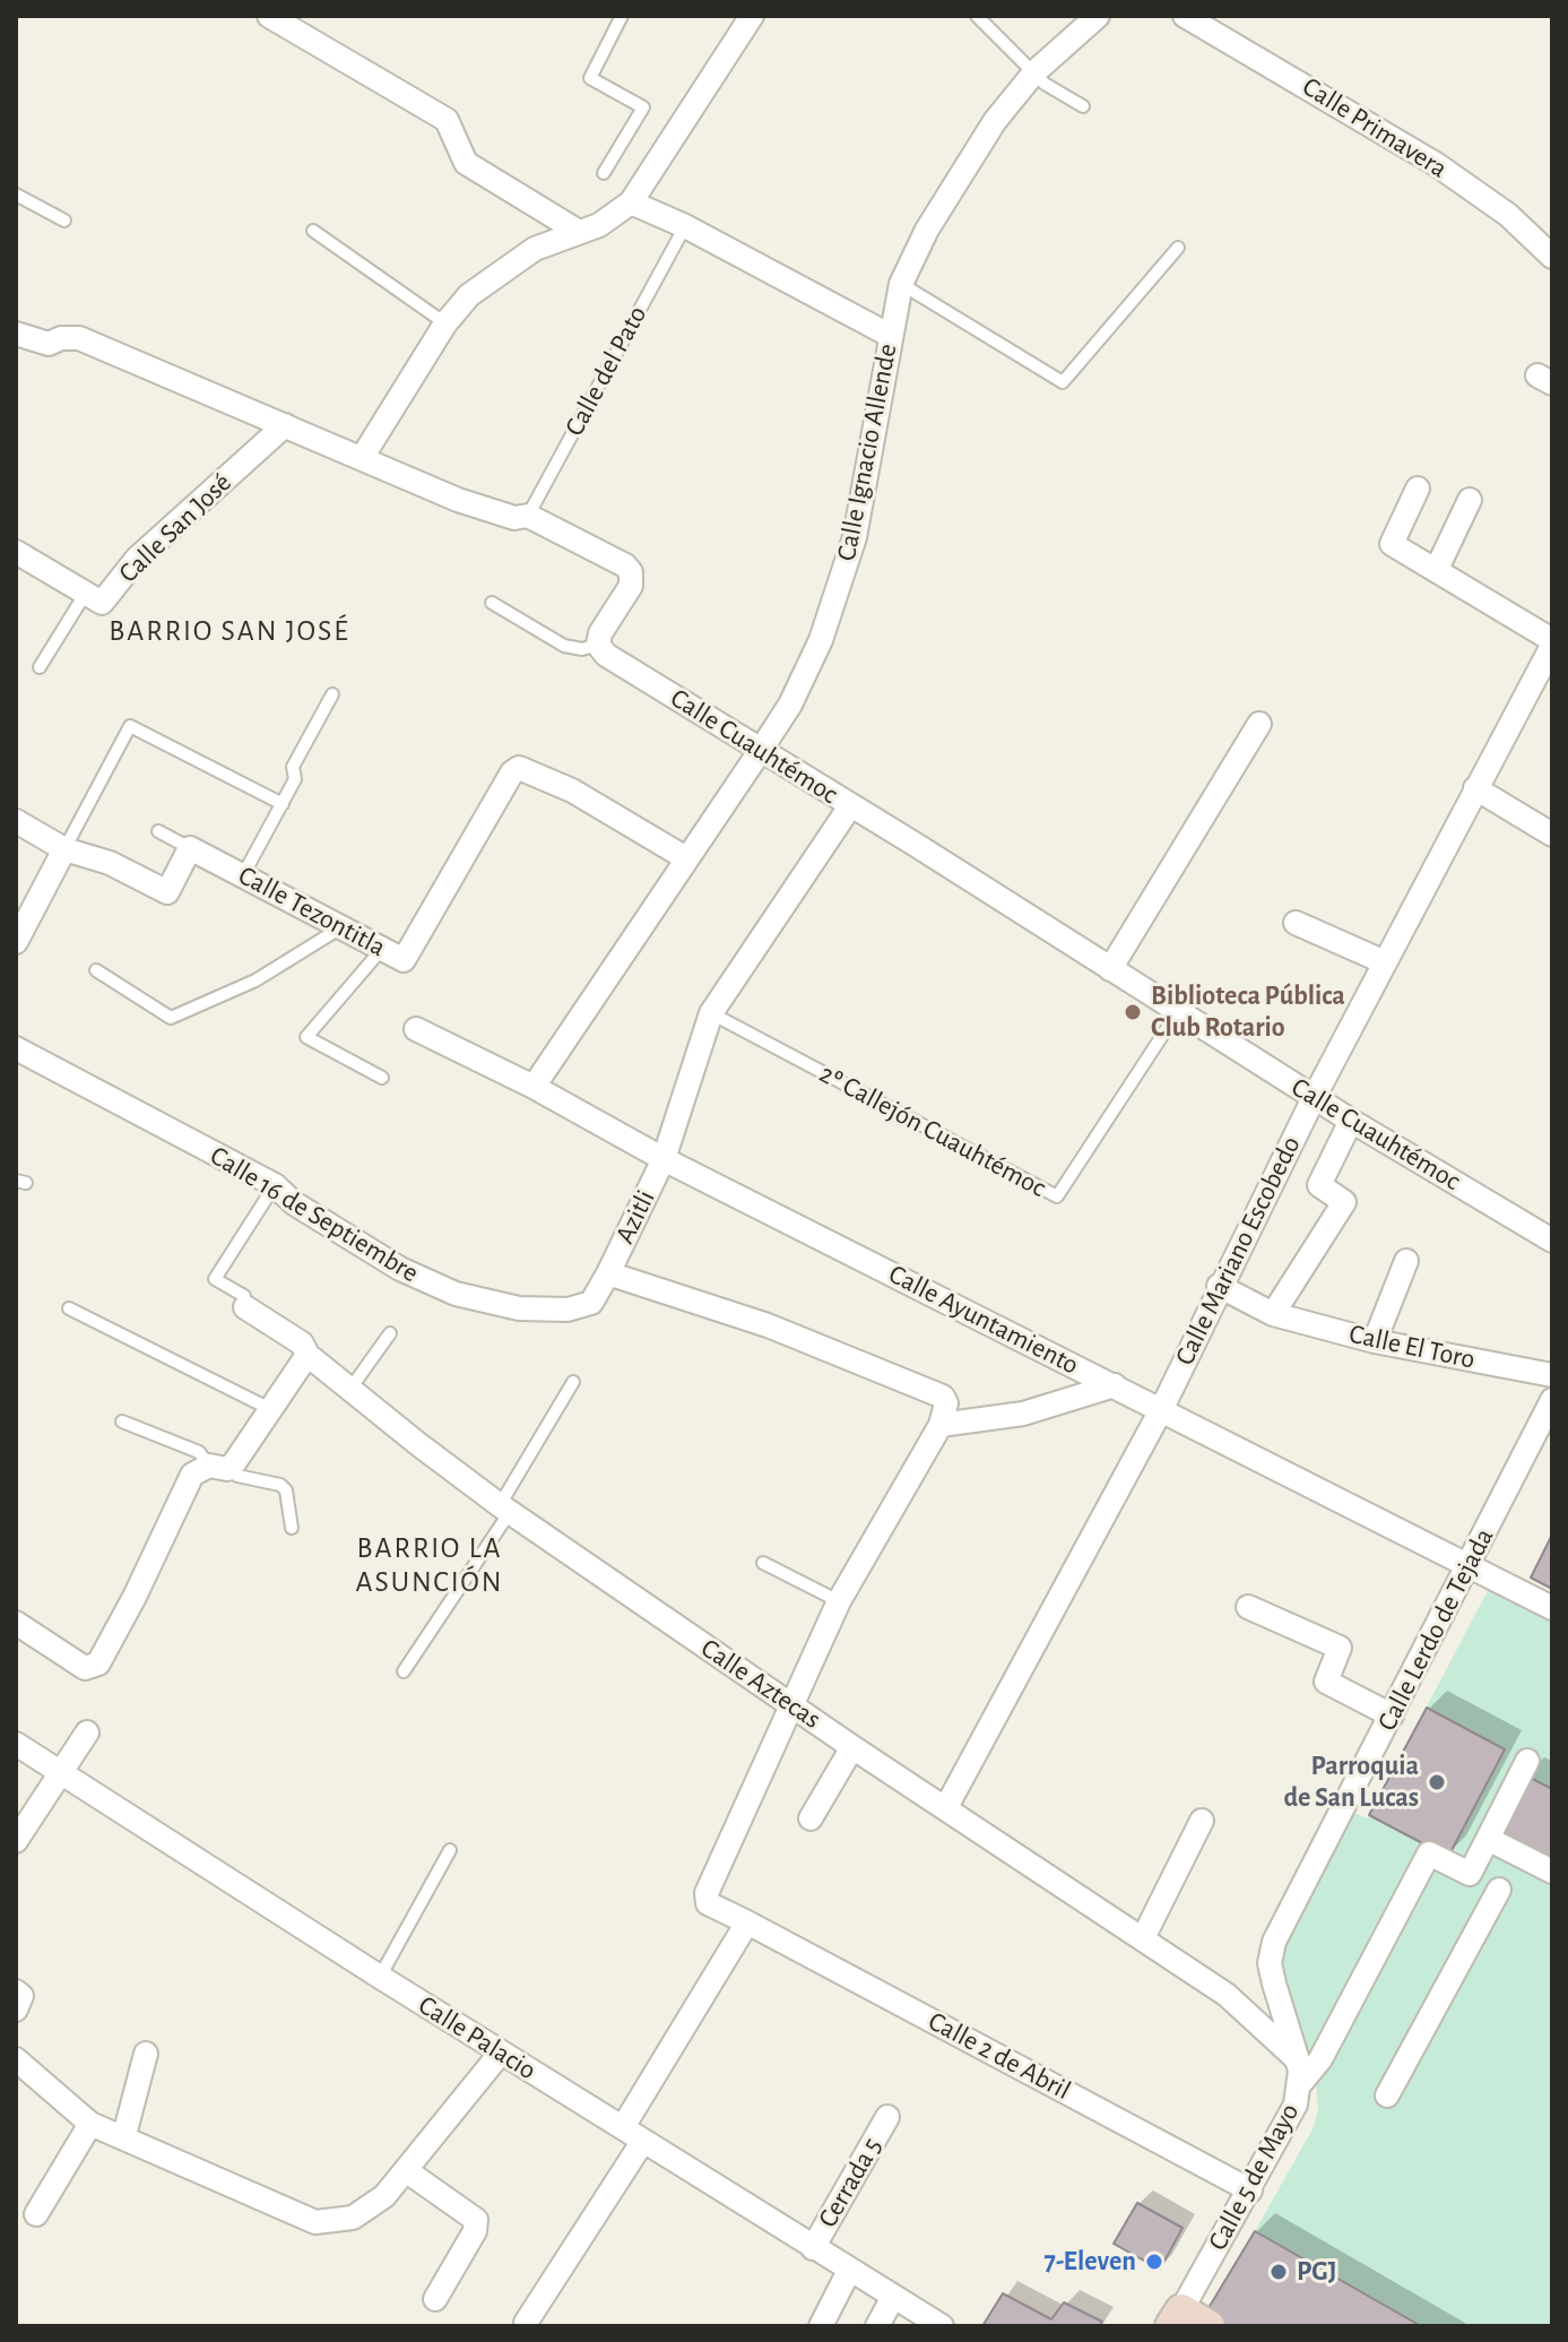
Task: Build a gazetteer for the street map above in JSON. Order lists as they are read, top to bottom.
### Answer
{
  "streets": {
    "street": [
      "Calle Primavera",
      "Calle Ignacio Allende",
      "Calle San José",
      "Calle Cuauhtémoc",
      "Calle Tezontitla",
      "Calle 16 de Septiembre",
      "Azitli",
      "Calle Mariano Escobedo",
      "Calle Ayuntamiento",
      "Calle El Toro",
      "Calle Lerdo de Tejada",
      "Calle Aztecas",
      "Calle Palacio",
      "Calle 2 de Abril",
      "Calle 5 de Mayo",
      "Cerrada 5"
    ],
    "lane": ["Calle del Pato", "2º Callejón Cuauhtémoc"]
  },
  "crossings": [
    ["Calle Ignacio Allende", "Calle Cuauhtémoc"],
    ["Calle Ignacio Allende", "Calle Tezontitla"],
    ["Calle Ignacio Allende", "Calle Ayuntamiento"],
    ["Calle Cuauhtémoc", "2º Callejón Cuauhtémoc"],
    ["Calle Cuauhtémoc", "Azitli"],
    ["Calle Cuauhtémoc", "Calle Mariano Escobedo"],
    ["2º Callejón Cuauhtémoc", "Azitli"],
    ["Calle 16 de Septiembre", "Azitli"],
    ["Calle 16 de Septiembre", "Calle Aztecas"],
    ["Azitli", "Calle Ayuntamiento"],
    ["Calle Mariano Escobedo", "Calle Ayuntamiento"],
    ["Calle Mariano Escobedo", "Calle El Toro"],
    ["Calle Mariano Escobedo", "Calle Aztecas"],
    ["Calle Ayuntamiento", "Calle Lerdo de Tejada"],
    ["Calle Lerdo de Tejada", "Calle Aztecas"],
    ["Calle Lerdo de Tejada", "Calle 5 de Mayo"],
    ["Calle Aztecas", "Calle 5 de Mayo"],
    ["Calle Palacio", "Cerrada 5"],
    ["Calle 2 de Abril", "Calle 5 de Mayo"]
  ],
  "districts": ["BARRIO SAN JOSÉ", "BARRIO LA ASUNCIÓN"],
  "places": [
    "Biblioteca Pública Club Rotario",
    "Parroquia de San Lucas",
    "7-Eleven",
    "PGJ"
  ]
}
